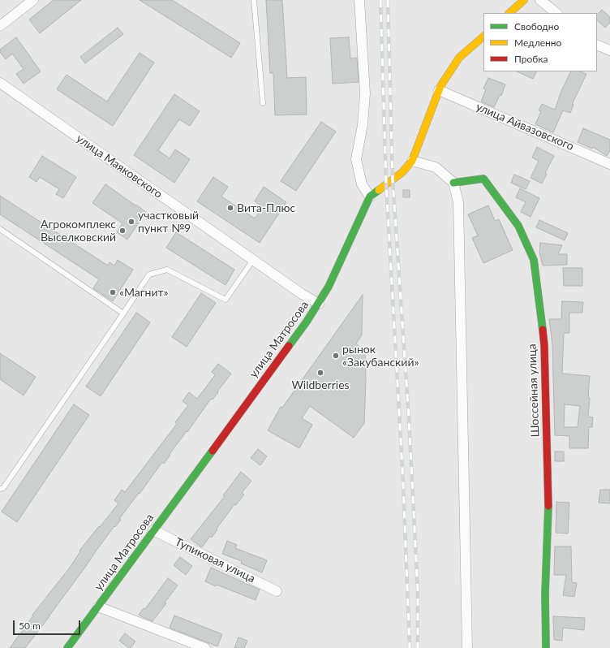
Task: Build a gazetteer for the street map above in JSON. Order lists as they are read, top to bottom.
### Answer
{
  "streets": {
    "main road": ["улица Матросова", "Шоссейная улица"],
    "street": ["улица Айвазовского", "улица Маяковского", "Тупиковая улица"]
  },
  "crossings": [
    ["улица Айвазовского", "улица Матросова"],
    ["улица Маяковского", "улица Матросова"],
    ["улица Матросова", "Тупиковая улица"]
  ],
  "places": [
    "Вита-Плюс",
    "участковый пункт №9",
    "Агрокомплекс Выселковский",
    "«Магнит»",
    "рынок «Закубанский»",
    "Wildberries"
  ],
  "legend": ["Свободно", "Медленно", "Пробка"],
  "scale_bar": "50 m"
}
